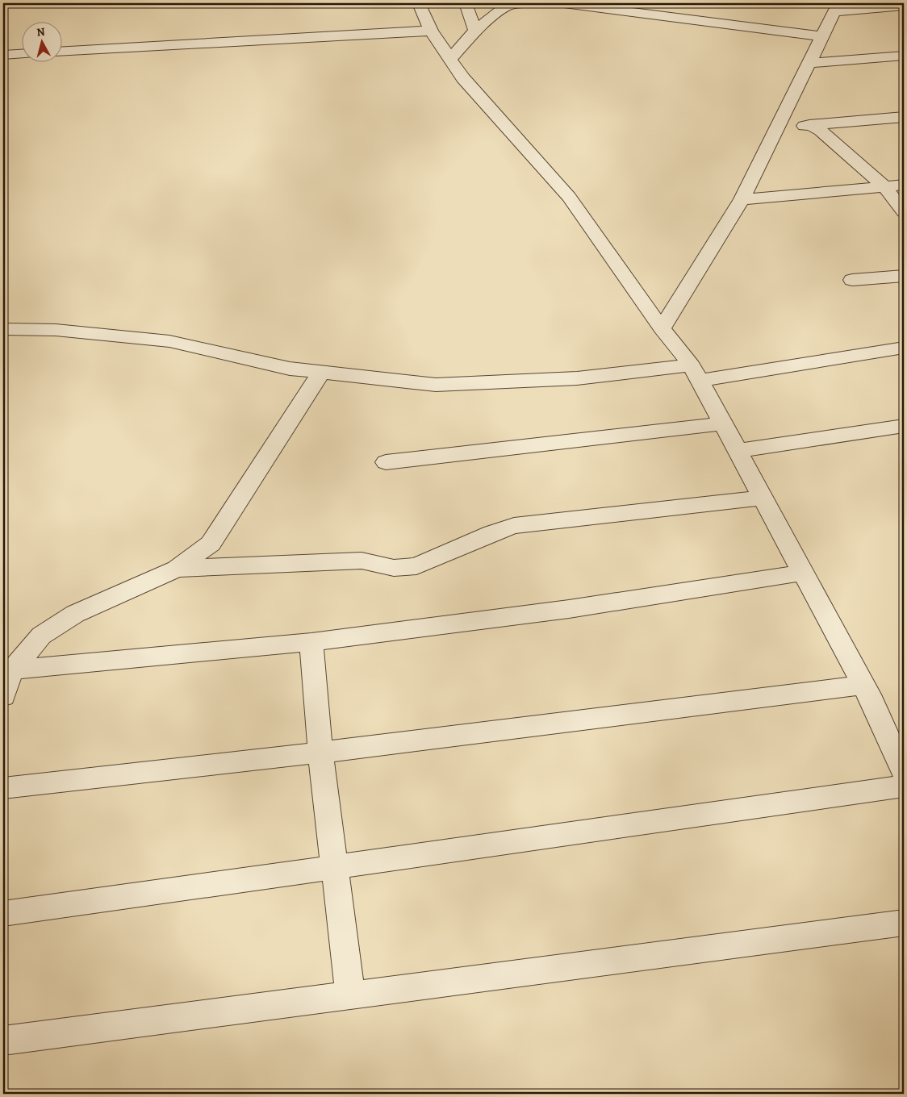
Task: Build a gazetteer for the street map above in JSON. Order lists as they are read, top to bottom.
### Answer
{
  "north": "top"
}
